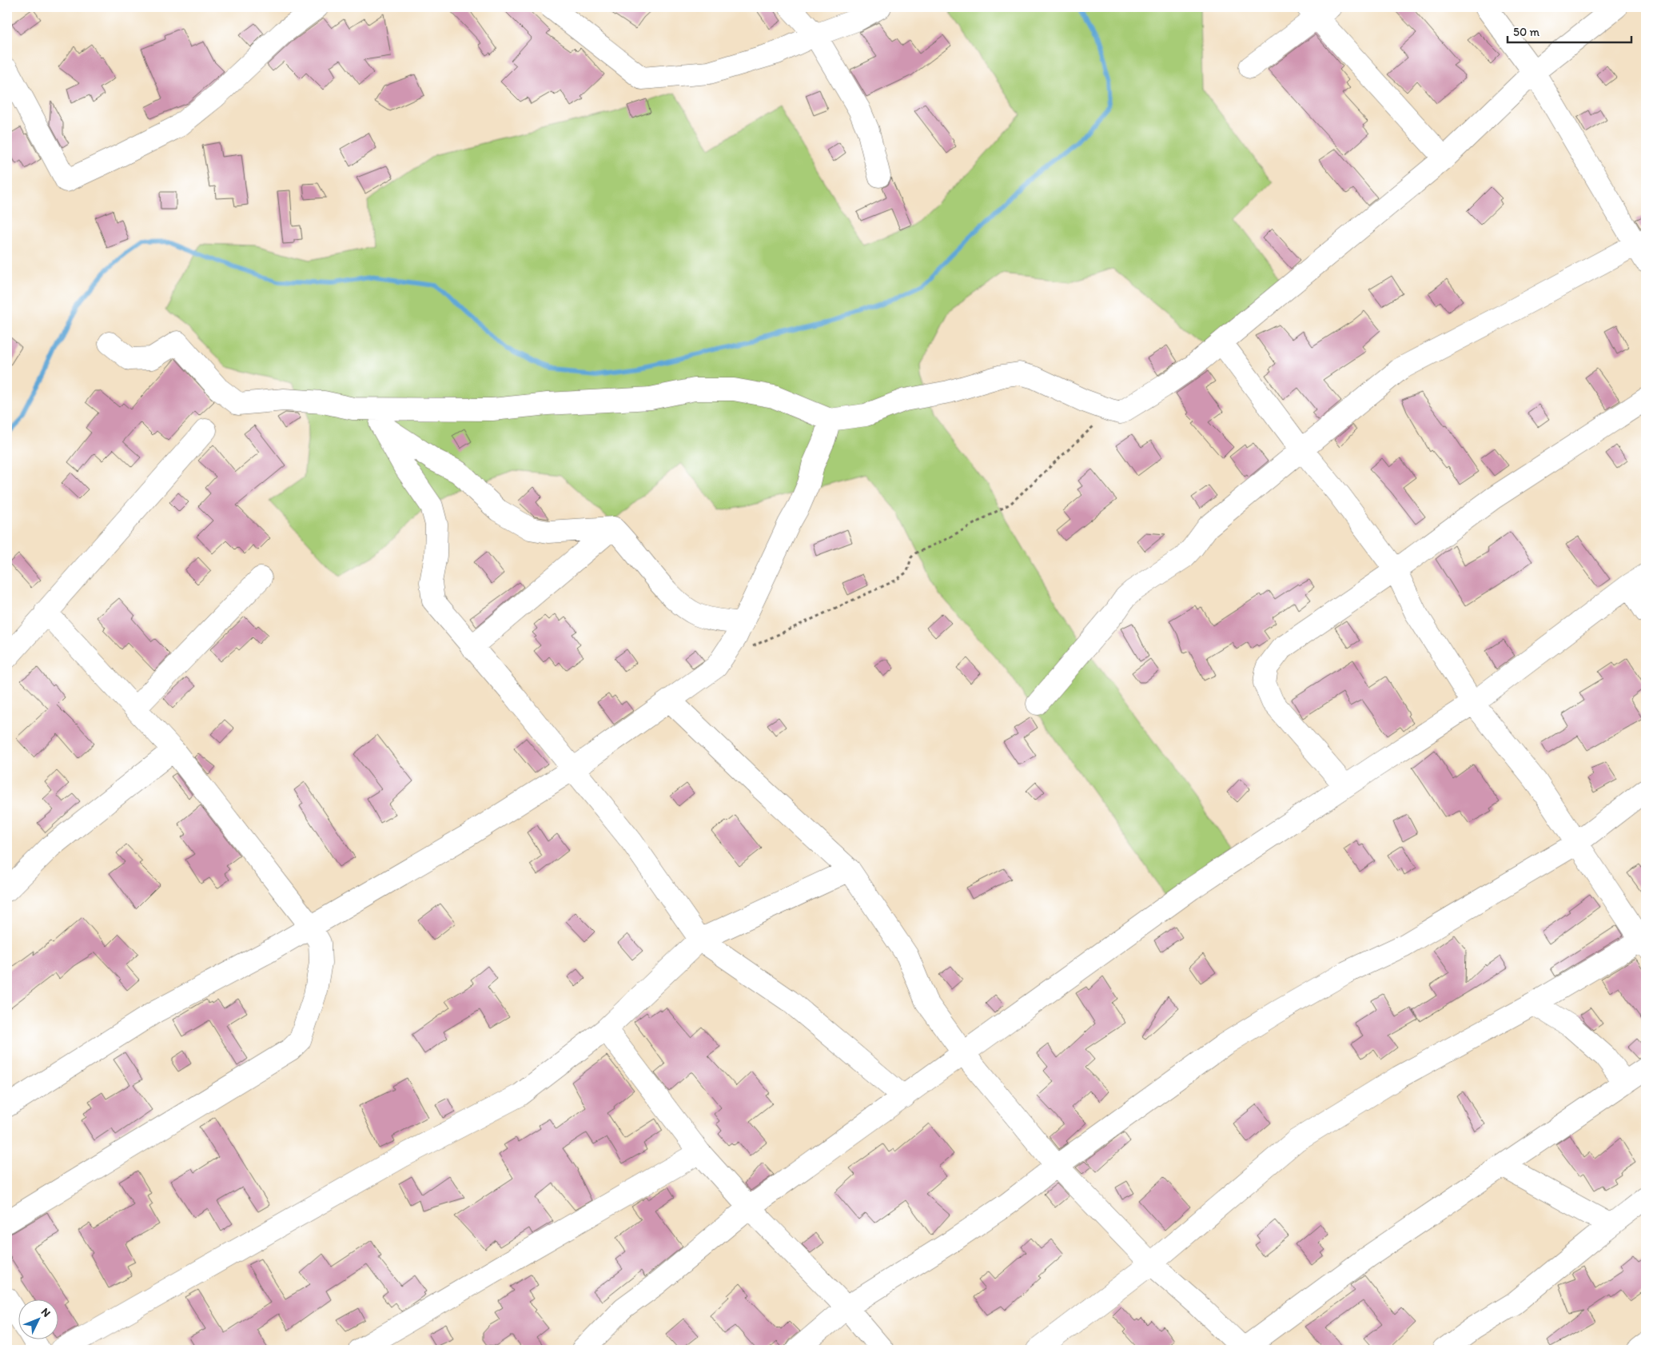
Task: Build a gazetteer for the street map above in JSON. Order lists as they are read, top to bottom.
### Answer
{
  "scale_bar": "50 m",
  "north": "top right"
}
